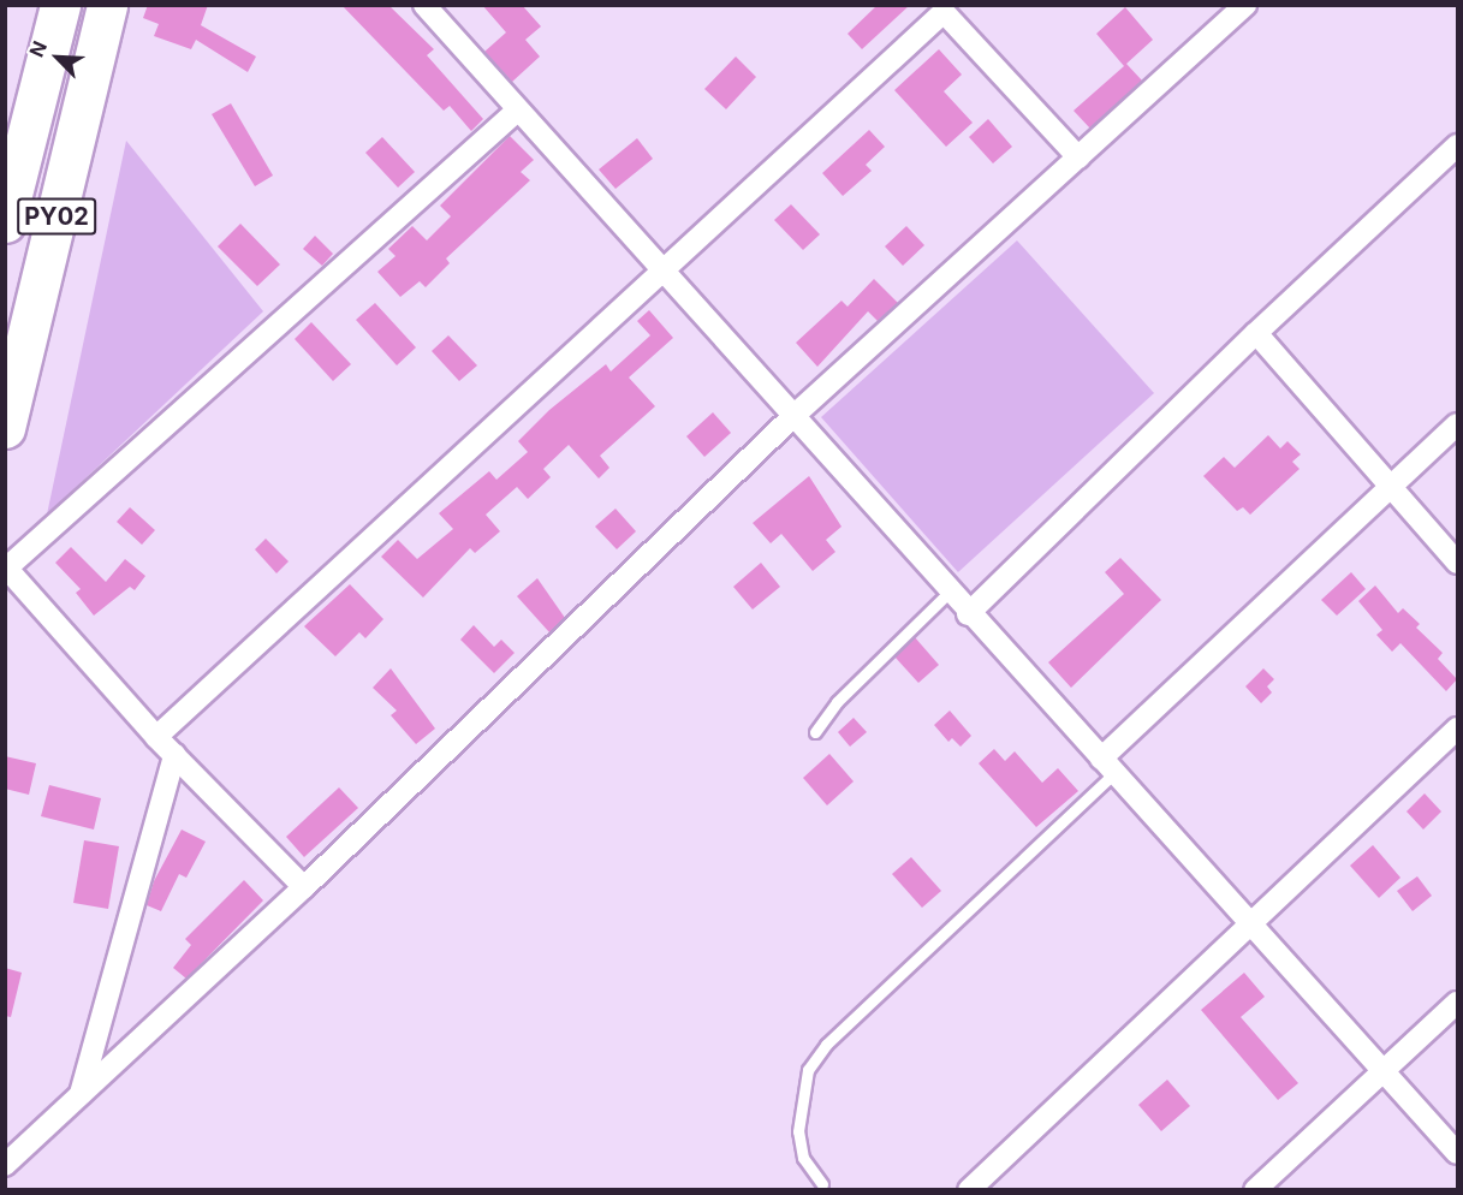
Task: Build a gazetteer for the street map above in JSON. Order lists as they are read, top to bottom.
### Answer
{
  "streets": {
    "highway": ["PY02"]
  },
  "north": "top left"
}
